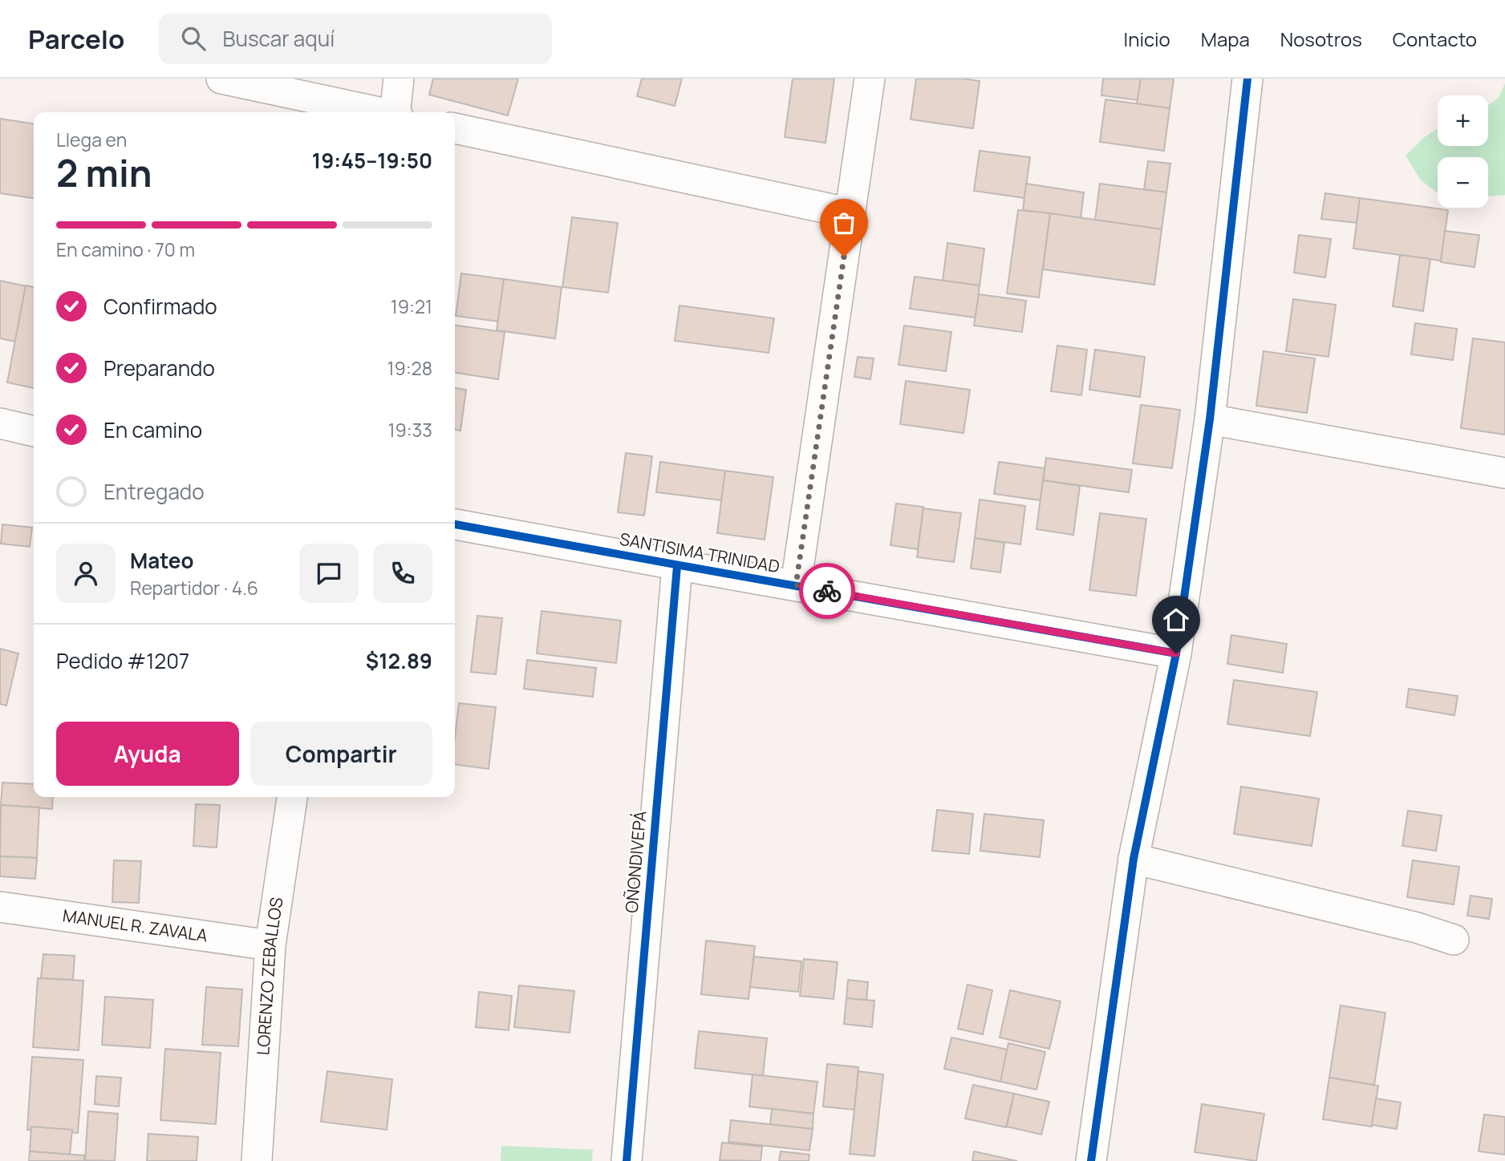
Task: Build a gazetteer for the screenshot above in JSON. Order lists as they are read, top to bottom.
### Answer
{
  "streets": {
    "street": [
      "SANTISIMA TRINIDAD",
      "OÑONDIVEPÁ",
      "MANUEL R. ZAVALA",
      "LORENZO ZEBALLOS"
    ]
  },
  "crossings": [
    ["SANTISIMA TRINIDAD", "OÑONDIVEPÁ"],
    ["MANUEL R. ZAVALA", "LORENZO ZEBALLOS"]
  ],
  "page": {
    "header": "Parcelo",
    "search": "Buscar aquí",
    "nav": [
      "Inicio",
      "Mapa",
      "Nosotros",
      "Contacto"
    ],
    "map_buttons": ["+", "−"],
    "heading": ["2 min", "Llega en", "19:45–19:50"],
    "panel": [
      "Mateo",
      "Repartidor · 4.6",
      "Pedido #1207",
      "$12.89"
    ],
    "bar": "En camino · 70 m",
    "list": [
      ["Confirmado", "19:21"],
      ["Preparando", "19:28"],
      ["En camino", "19:33"],
      "Entregado"
    ],
    "buttons": ["Ayuda", "Compartir"]
  }
}
